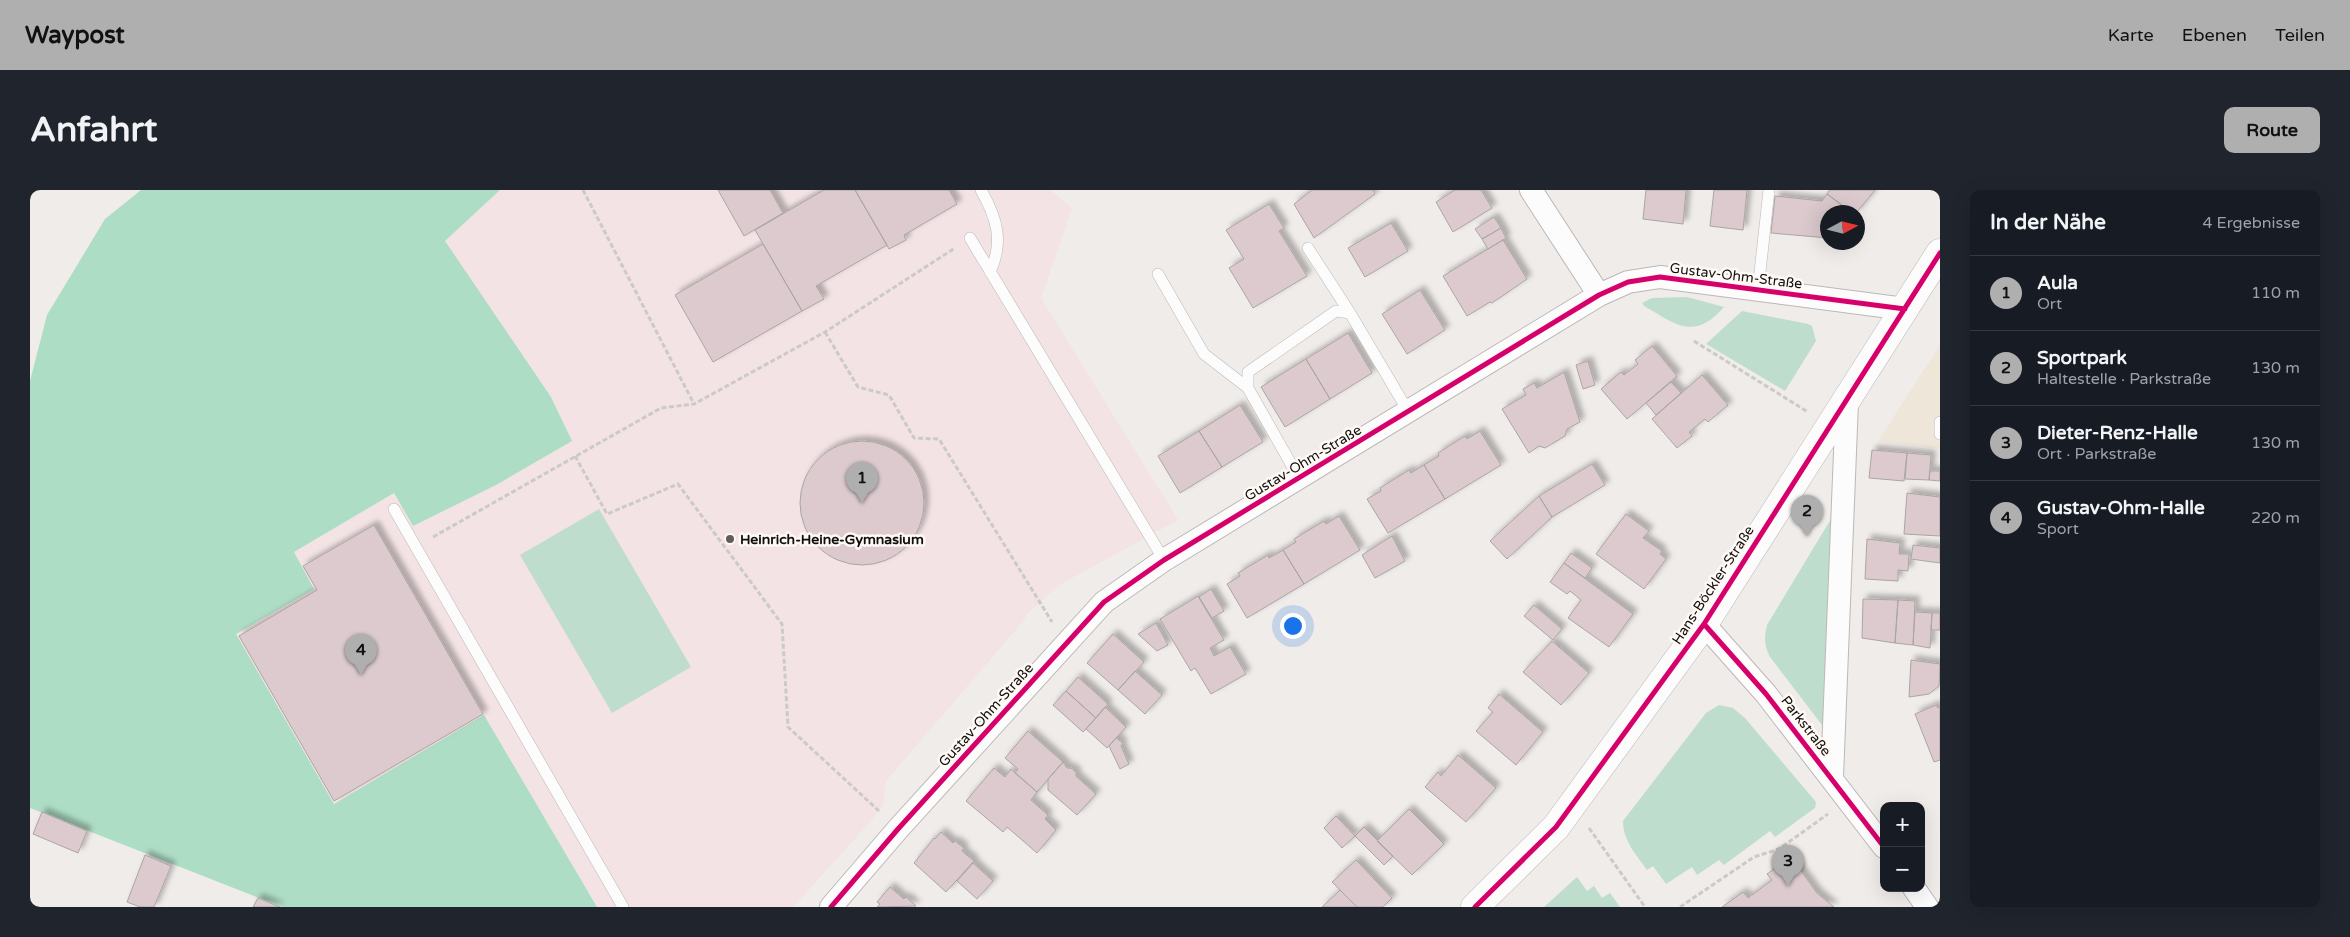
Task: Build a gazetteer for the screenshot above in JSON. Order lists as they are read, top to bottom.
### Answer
{
  "streets": {
    "main road": ["Hans-Böckler-Straße"],
    "street": ["Gustav-Ohm-Straße", "Parkstraße"]
  },
  "crossings": [
    ["Gustav-Ohm-Straße", "Hans-Böckler-Straße"],
    ["Hans-Böckler-Straße", "Parkstraße"]
  ],
  "places": ["Heinrich-Heine-Gymnasium"],
  "north": "right",
  "page": {
    "header": "Waypost",
    "nav": ["Karte", "Ebenen", "Teilen"],
    "buttons": "Route",
    "title": "Anfahrt",
    "heading": ["In der Nähe", "4 Ergebnisse"],
    "list": [
      {
        "mark": "1",
        "name": "Aula",
        "note": "Ort",
        "value": "110 m"
      },
      {
        "mark": "2",
        "name": "Sportpark",
        "note": "Haltestelle · Parkstraße",
        "value": "130 m"
      },
      {
        "mark": "3",
        "name": "Dieter-Renz-Halle",
        "note": "Ort · Parkstraße",
        "value": "130 m"
      },
      {
        "mark": "4",
        "name": "Gustav-Ohm-Halle",
        "note": "Sport",
        "value": "220 m"
      }
    ],
    "pins": [
      "1",
      "2",
      "4",
      "3"
    ],
    "map_buttons": ["+", "−"]
  }
}
